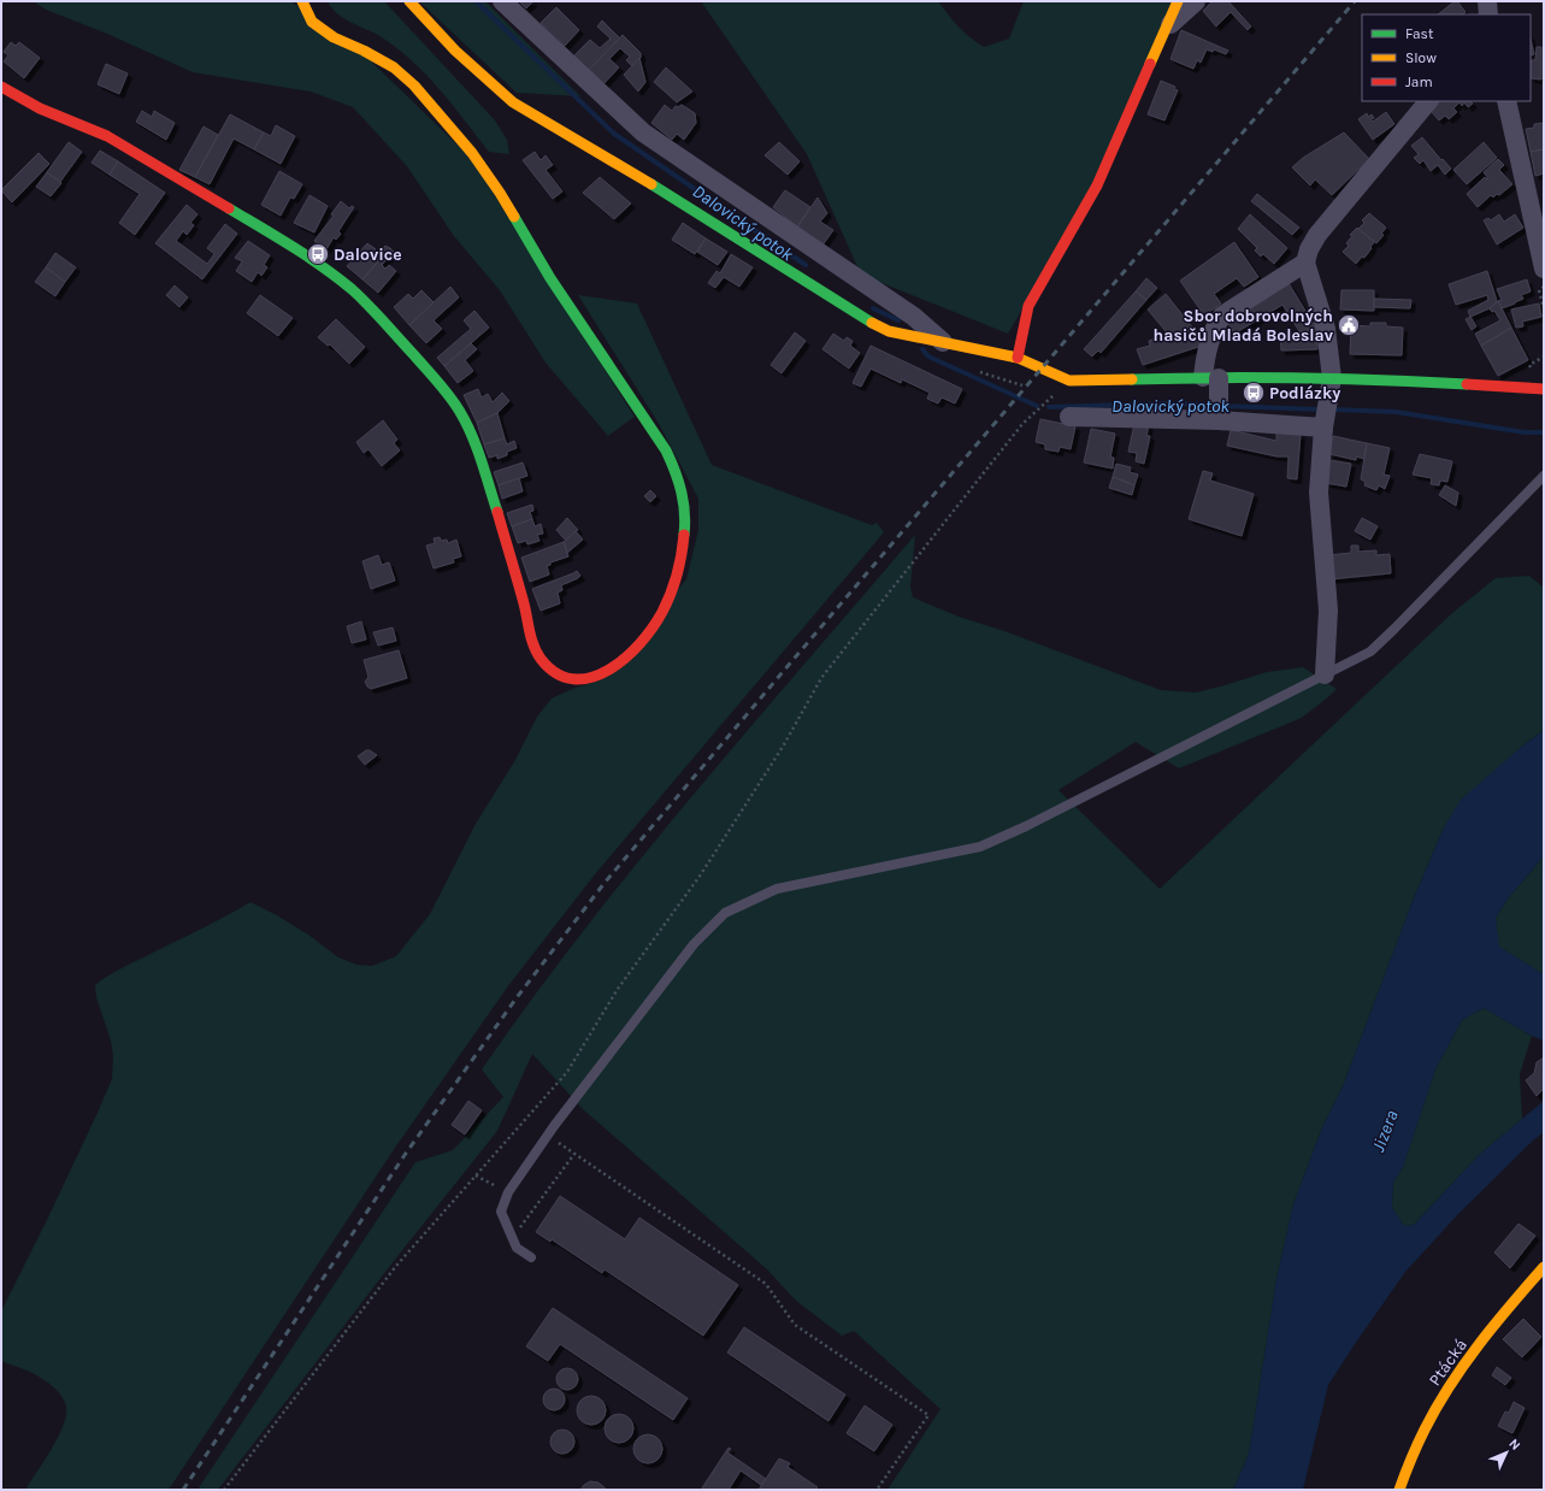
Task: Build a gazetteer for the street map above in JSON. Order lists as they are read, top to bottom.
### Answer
{
  "streets": {
    "main road": ["Ptácká"]
  },
  "water": ["Dalovický potok", "Jizera"],
  "places": {
    "bus stop": ["Dalovice", "Podlázky"],
    "public building": ["Sbor dobrovolných hasičů Mladá Boleslav"]
  },
  "legend": ["Fast", "Slow", "Jam"],
  "north": "top right"
}
